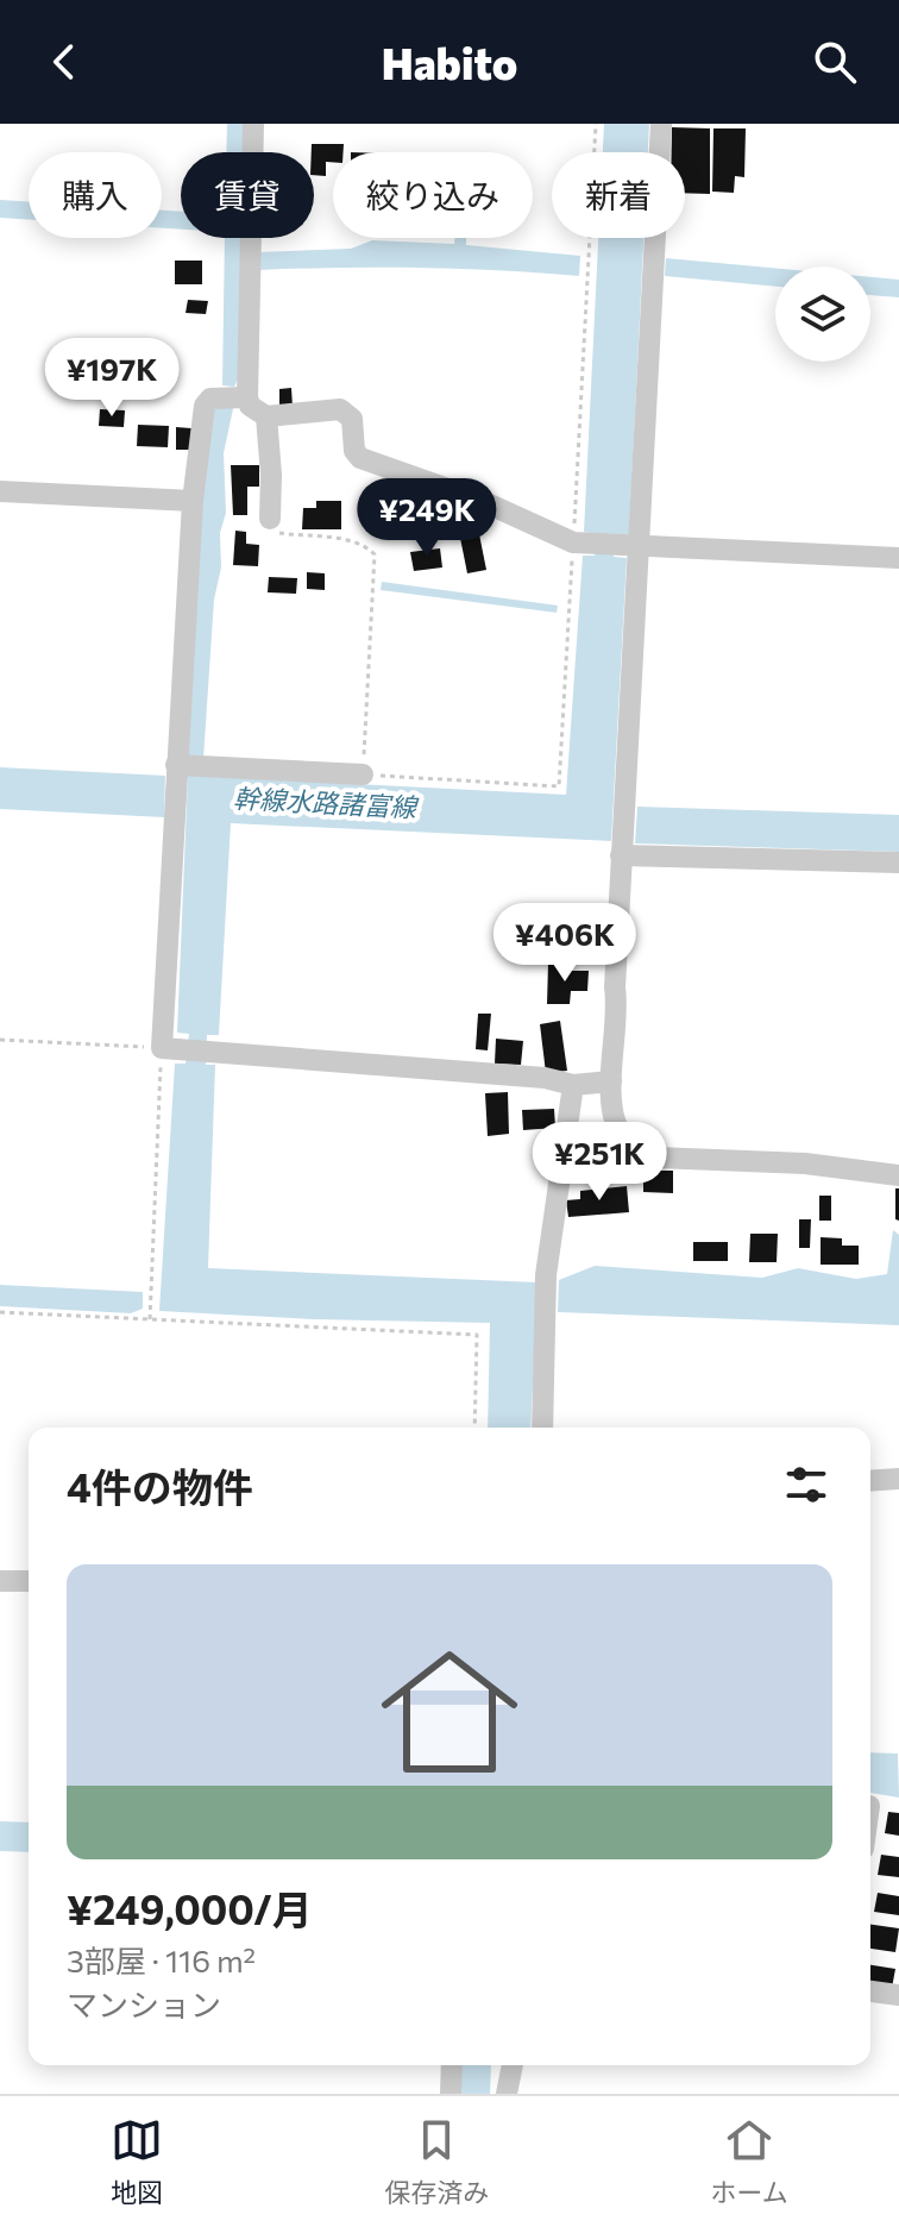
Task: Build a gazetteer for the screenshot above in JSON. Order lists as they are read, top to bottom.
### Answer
{
  "water": ["幹線水路諸富線"],
  "page": {
    "header": "Habito",
    "chip": [
      "購入",
      "賃貸",
      "絞り込み",
      "新着"
    ],
    "price": [
      "¥197K",
      "¥249K",
      "¥406K",
      "¥251K"
    ],
    "heading": "4件の物件",
    "list": [
      {
        "name": "¥249,000/月",
        "note": "3部屋 · 116 m² · マンション"
      }
    ],
    "tabs": ["地図", "保存済み", "ホーム"]
  }
}
